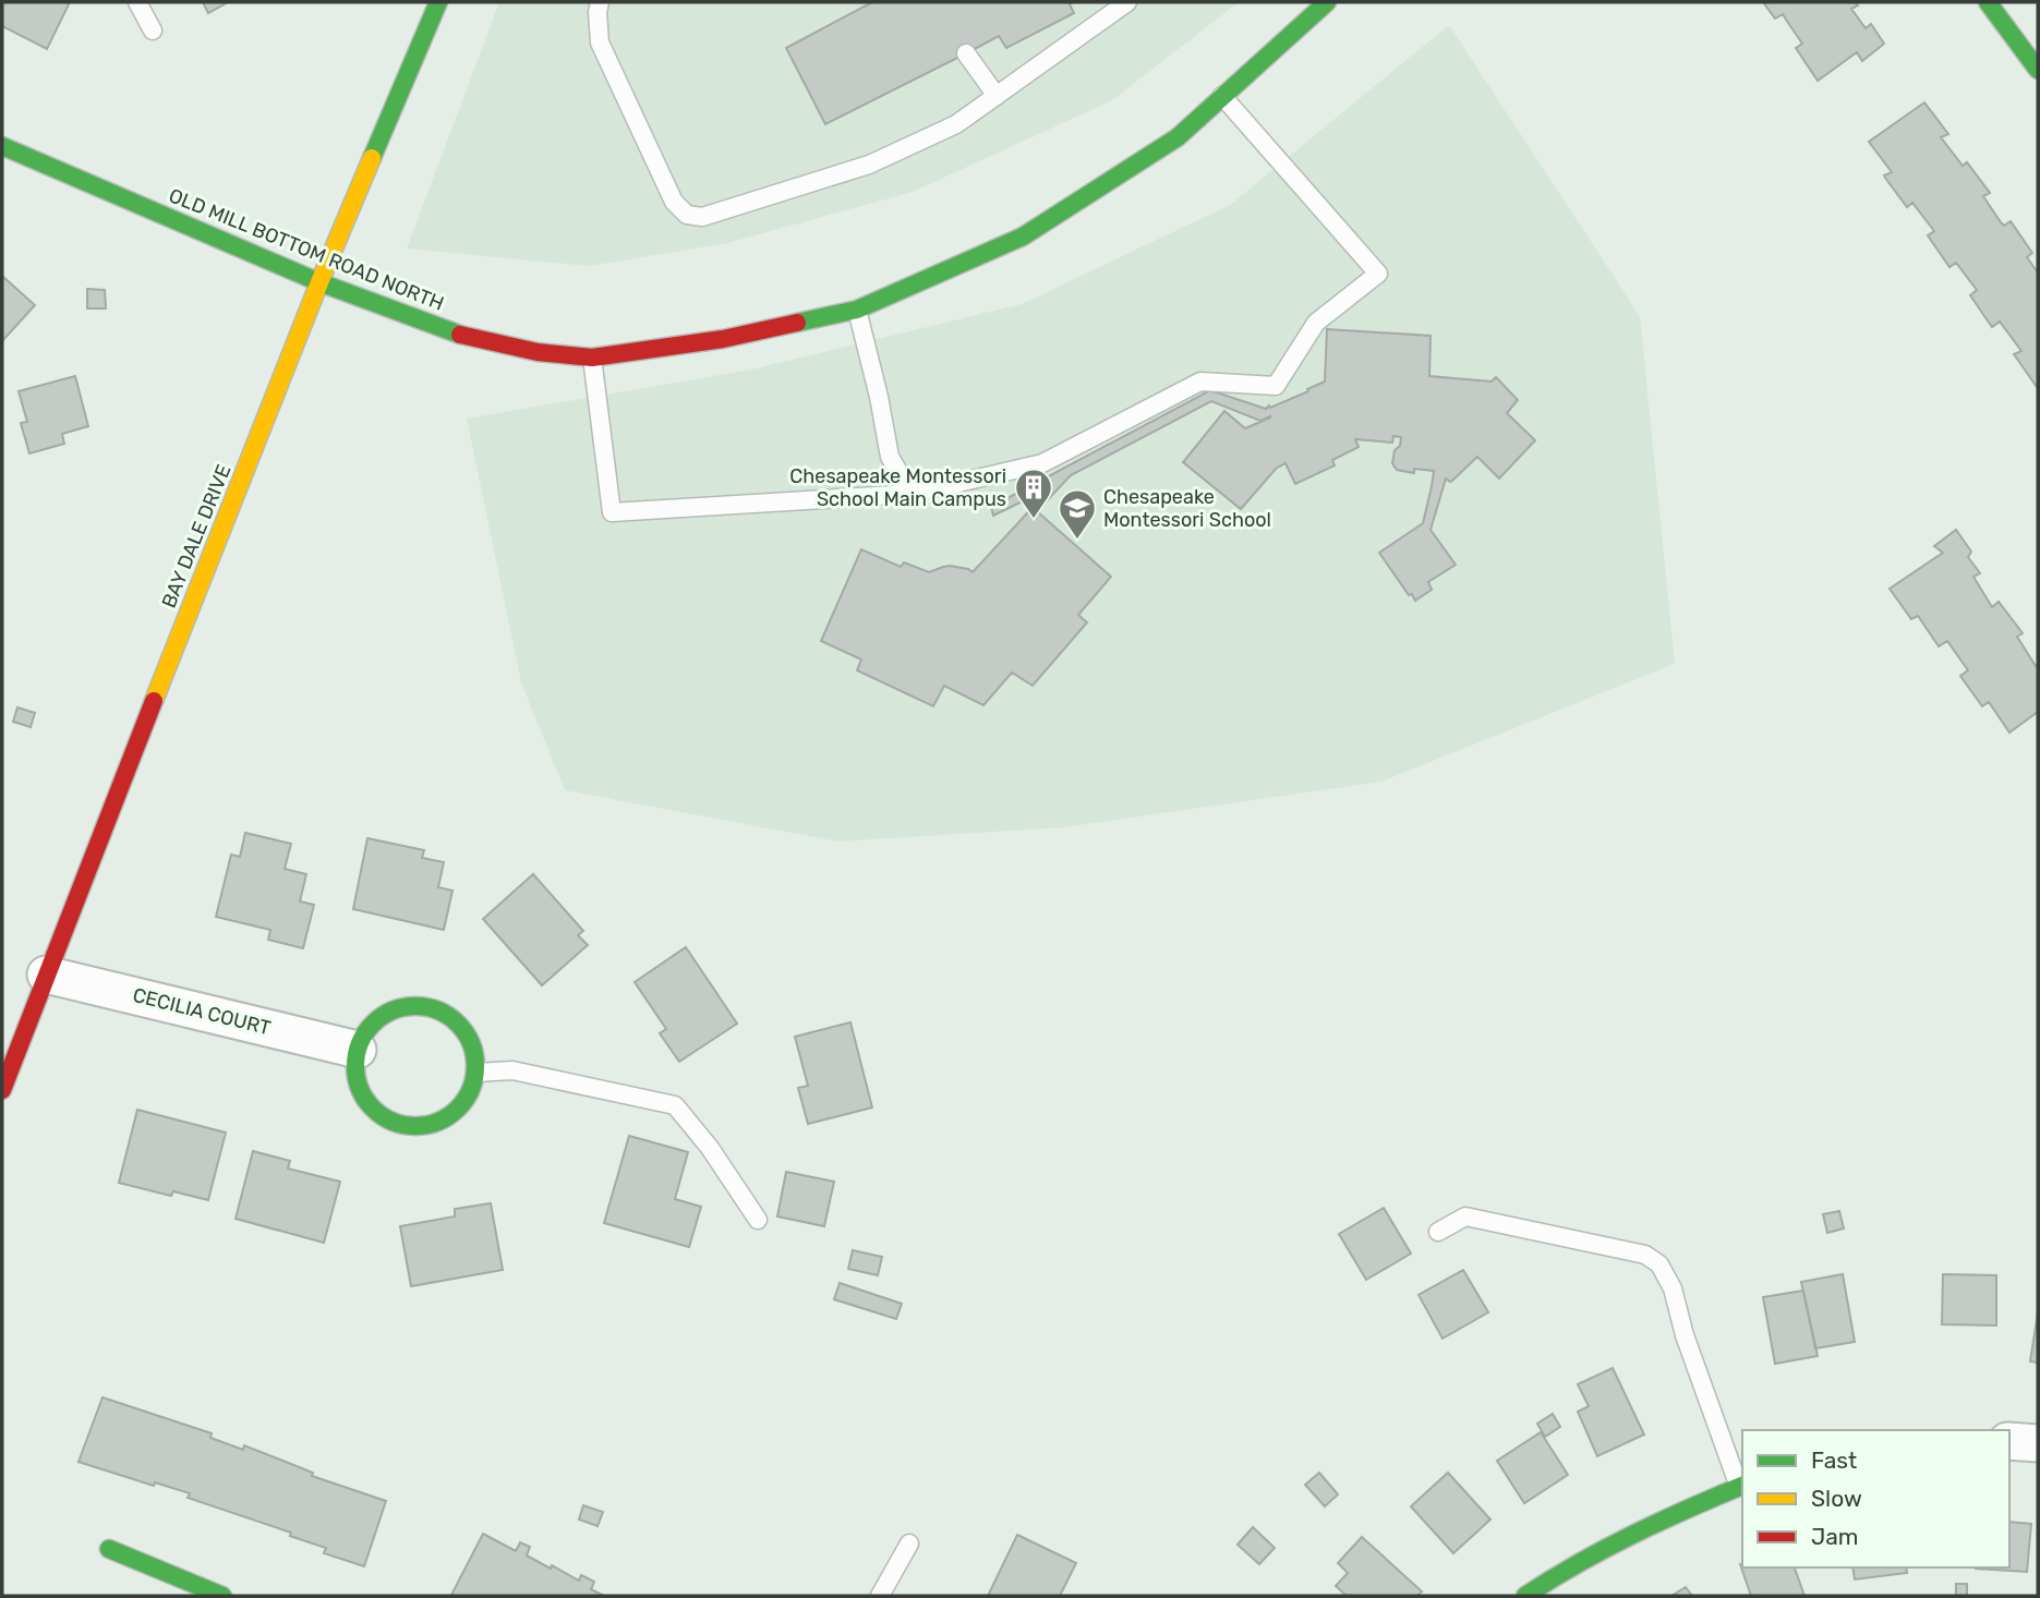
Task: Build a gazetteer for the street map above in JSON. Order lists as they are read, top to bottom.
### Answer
{
  "streets": {
    "street": ["OLD MILL BOTTOM ROAD NORTH", "BAY DALE DRIVE", "CECILIA COURT"]
  },
  "crossings": [
    ["OLD MILL BOTTOM ROAD NORTH", "BAY DALE DRIVE"],
    ["BAY DALE DRIVE", "CECILIA COURT"]
  ],
  "places": {
    "building": ["Chesapeake Montessori School Main Campus"],
    "school or university": ["Chesapeake Montessori School"]
  },
  "legend": ["Fast", "Slow", "Jam"]
}
